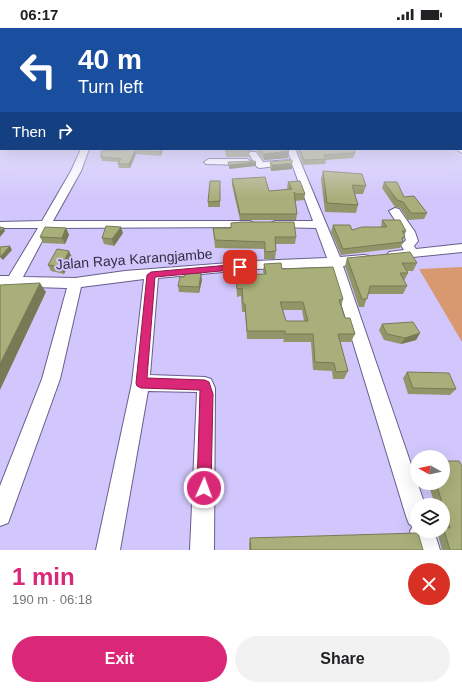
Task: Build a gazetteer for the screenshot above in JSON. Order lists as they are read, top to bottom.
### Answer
{
  "streets": {
    "street": ["Jalan Raya Karangjambe"]
  },
  "north": "left",
  "page": {
    "status": "06:17",
    "turn": ["40 m", "Turn left"],
    "then": "Then",
    "heading": ["1 min", "190 m · 06:18"],
    "buttons": ["Exit", "Share"]
  }
}
